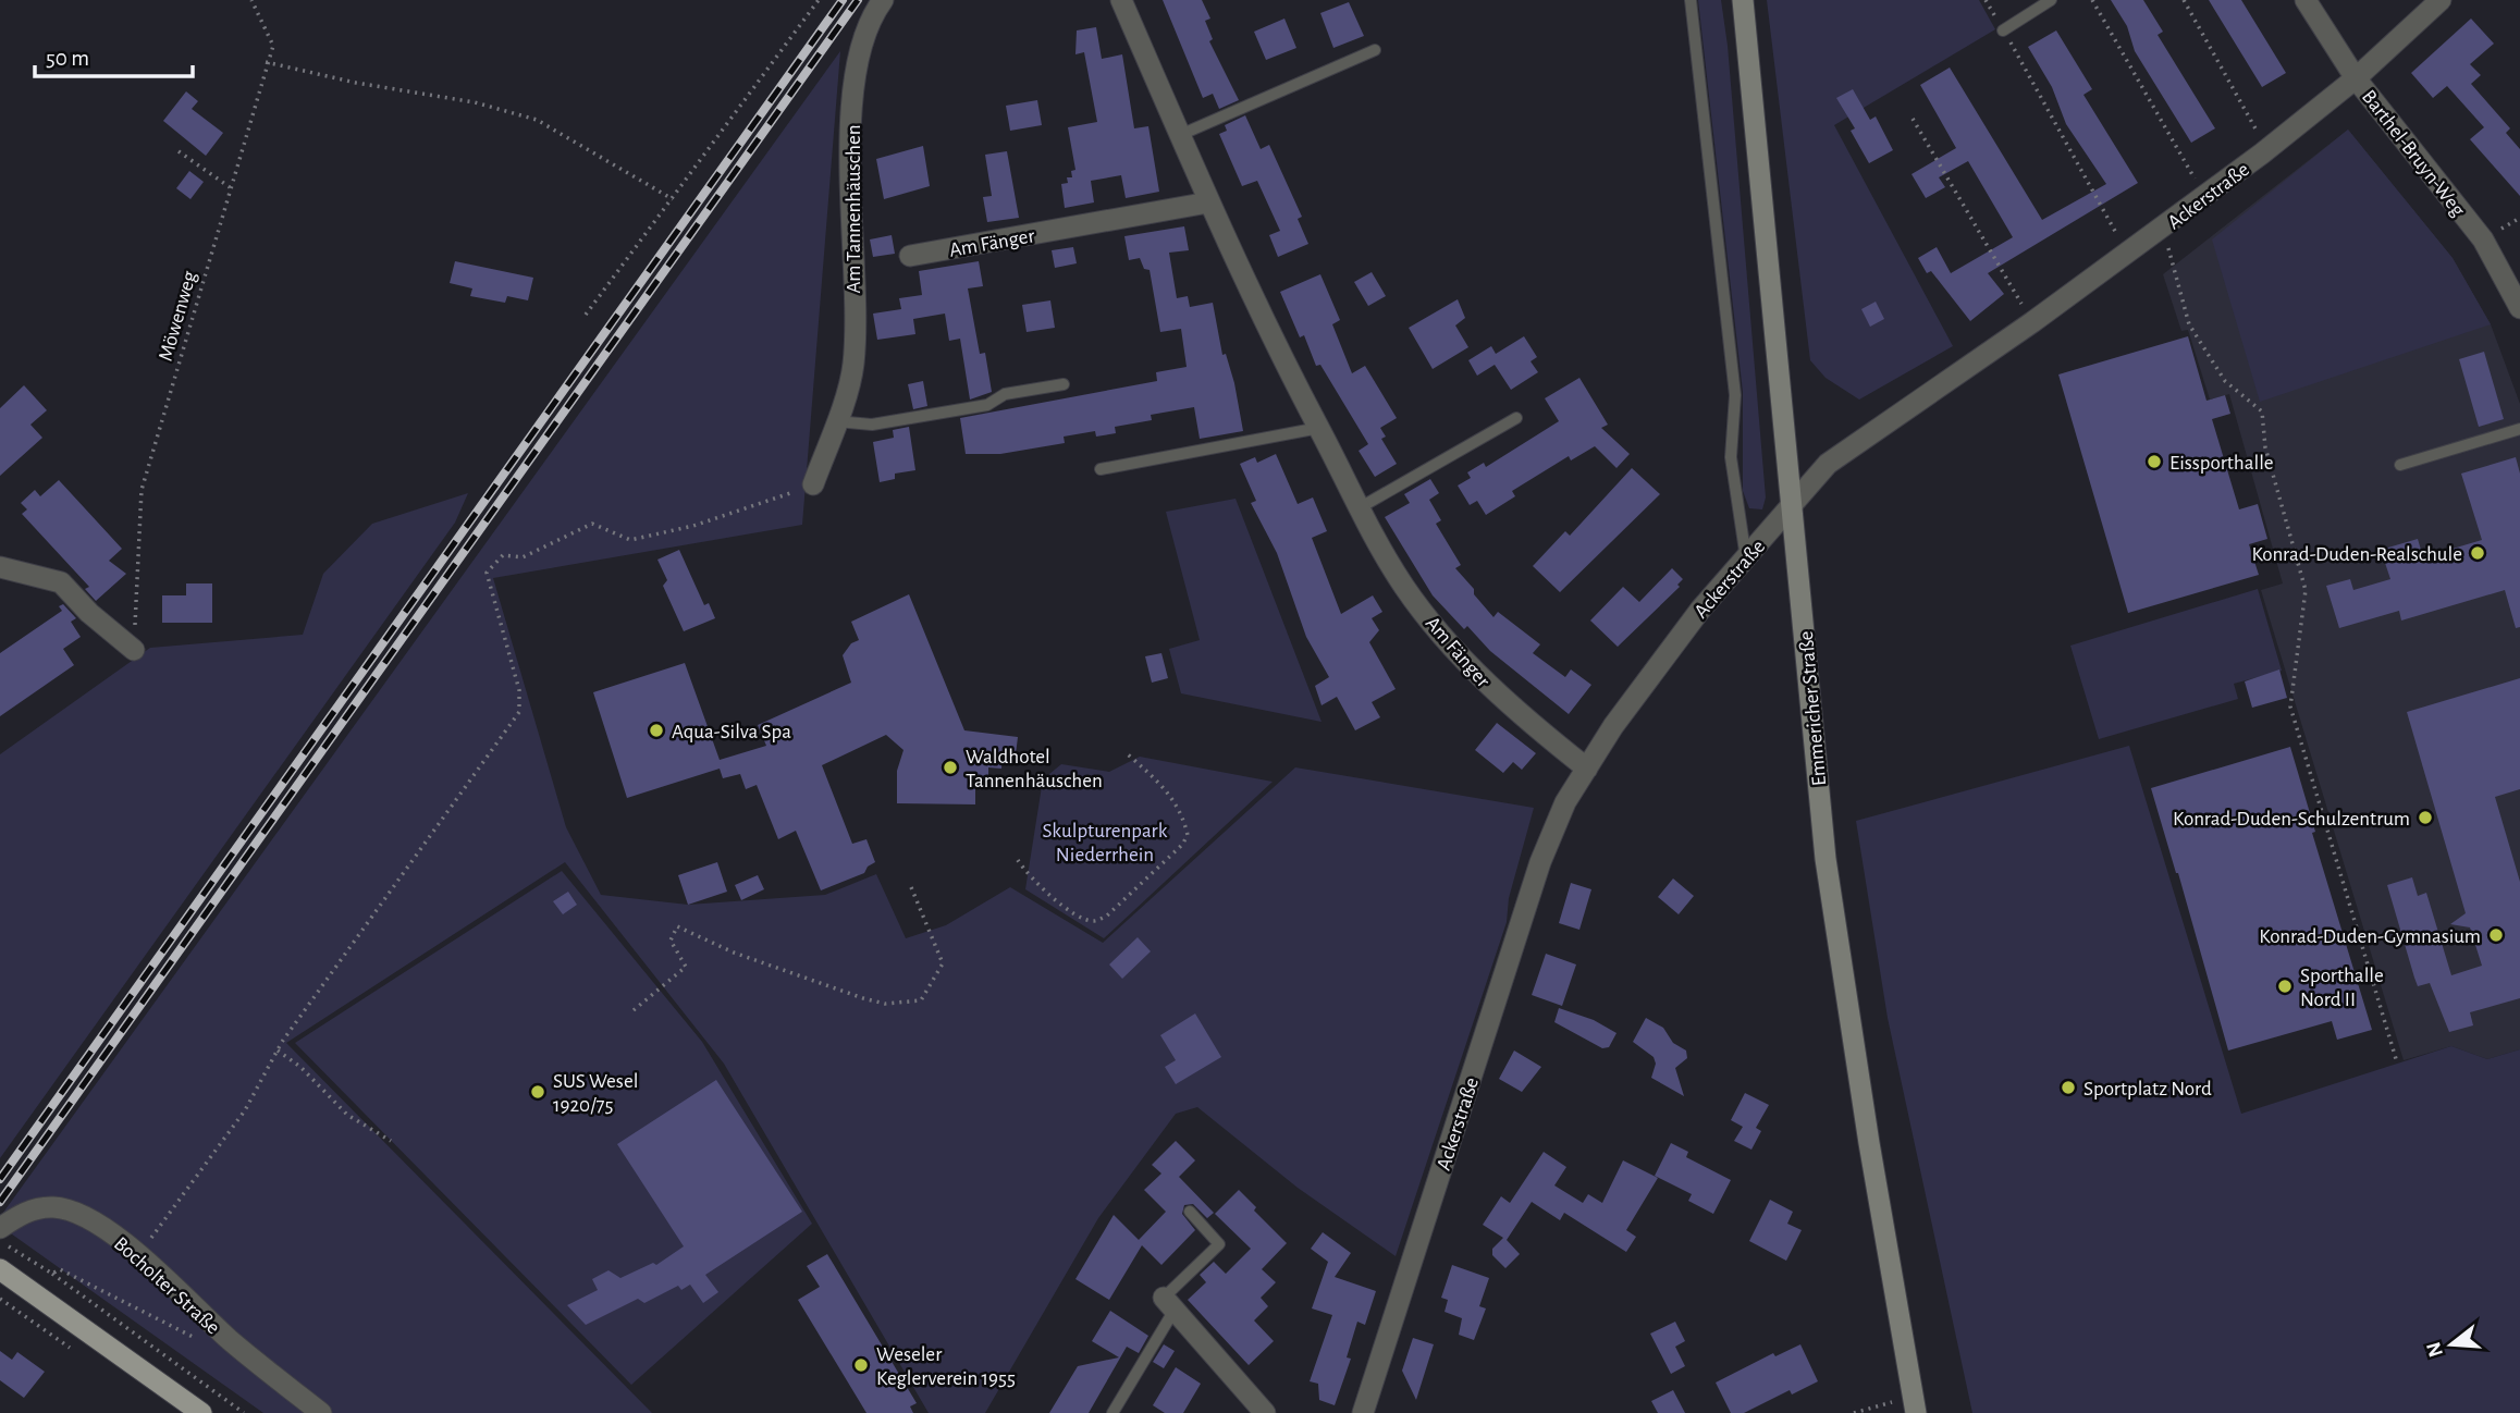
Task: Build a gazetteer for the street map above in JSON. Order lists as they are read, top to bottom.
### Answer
{
  "streets": {
    "main road": ["Emmericher Straße"],
    "street": [
      "Barthel-Bruyn-Weg",
      "Ackerstraße",
      "Am Tannenhäuschen",
      "Am Fänger",
      "Bocholter Straße"
    ],
    "path": ["Möwenweg"]
  },
  "crossings": [
    ["Barthel-Bruyn-Weg", "Ackerstraße"],
    ["Ackerstraße", "Am Fänger"],
    ["Ackerstraße", "Emmericher Straße"]
  ],
  "parks": ["Skulpturenpark Niederrhein"],
  "places": [
    "Eissporthalle",
    "Konrad-Duden-Realschule",
    "Aqua-Silva Spa",
    "Waldhotel Tannenhäuschen",
    "Konrad-Duden-Schulzentrum",
    "Konrad-Duden-Gymnasium",
    "Sporthalle Nord II",
    "Sportplatz Nord",
    "SUS Wesel 1920/75",
    "Weseler Keglerverein 1955"
  ],
  "scale_bar": "50 m",
  "north": "left"
}
